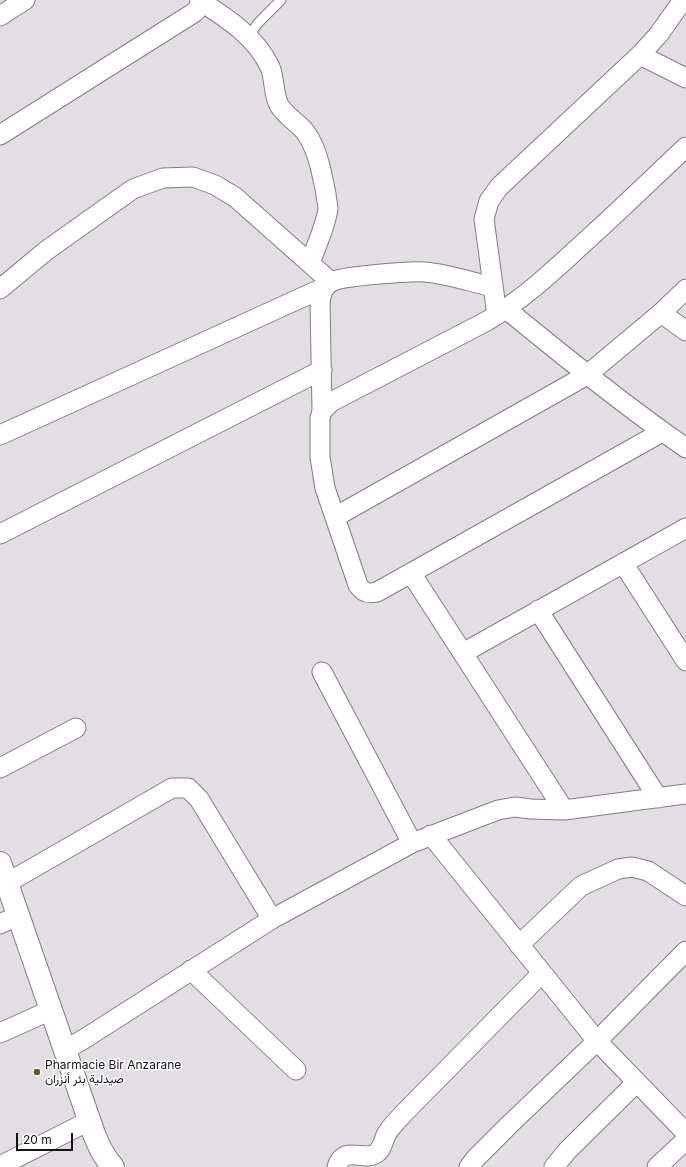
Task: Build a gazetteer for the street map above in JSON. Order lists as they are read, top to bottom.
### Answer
{
  "places": ["Pharmacie Bir Anzarane صيدلية بئر أنزران"],
  "scale_bar": "20 m"
}
